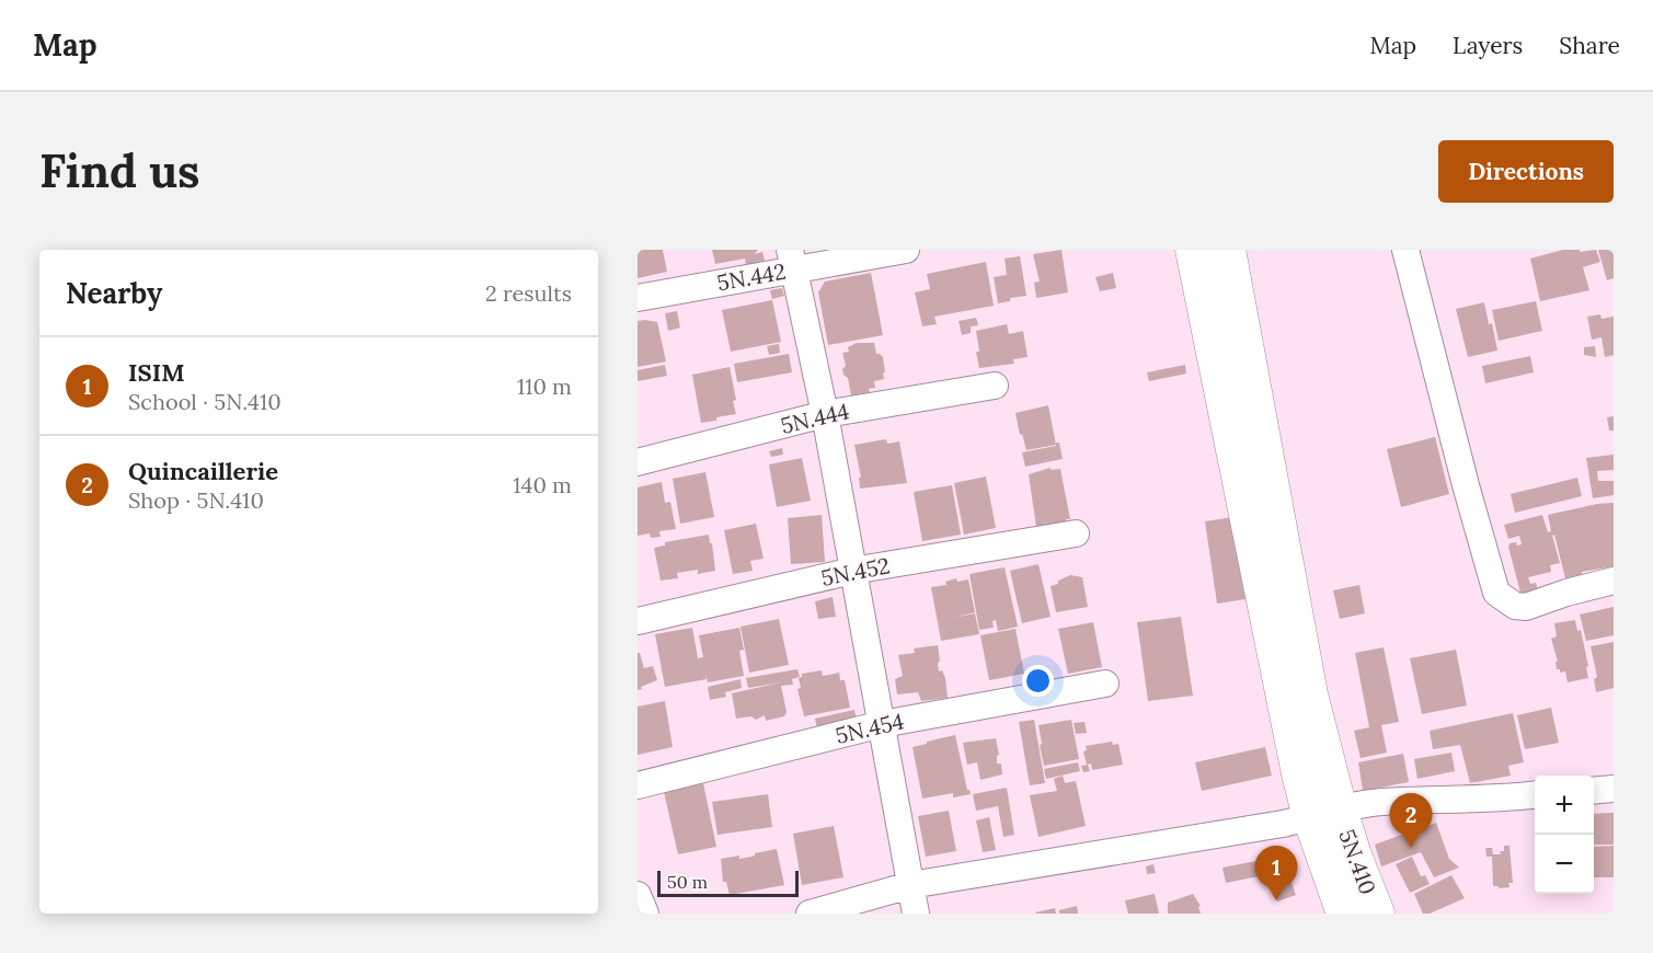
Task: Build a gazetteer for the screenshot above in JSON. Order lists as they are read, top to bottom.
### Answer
{
  "streets": {
    "main road": ["5N.410"],
    "street": [
      "5N.442",
      "5N.444",
      "5N.452",
      "5N.454"
    ]
  },
  "scale_bar": "50 m",
  "page": {
    "header": "Map",
    "nav": ["Map", "Layers", "Share"],
    "buttons": "Directions",
    "title": "Find us",
    "heading": ["Nearby", "2 results"],
    "list": [
      {
        "mark": "1",
        "name": "ISIM",
        "note": "School · 5N.410",
        "value": "110 m"
      },
      {
        "mark": "2",
        "name": "Quincaillerie",
        "note": "Shop · 5N.410",
        "value": "140 m"
      }
    ],
    "map_buttons": ["+", "−"],
    "pins": ["2", "1"],
    "scale": "50 m"
  }
}
